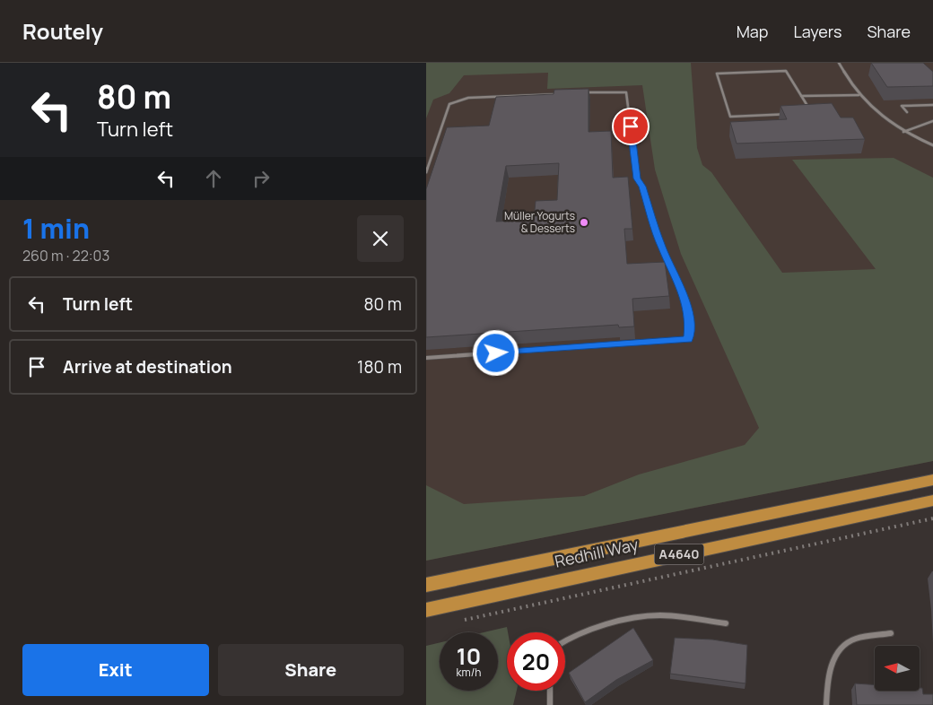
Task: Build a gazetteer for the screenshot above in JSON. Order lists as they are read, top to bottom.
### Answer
{
  "streets": {
    "main road": ["Redhill Way", "A4640"]
  },
  "places": ["Müller Yogurts & Desserts"],
  "north": "left",
  "page": {
    "header": "Routely",
    "nav": ["Map", "Layers", "Share"],
    "turn": ["80 m", "Turn left"],
    "heading": ["1 min", "260 m · 22:03"],
    "list": [
      {
        "name": "Turn left",
        "value": "80 m"
      },
      {
        "name": "Arrive at destination",
        "value": "180 m"
      }
    ],
    "speed": "10 km/h",
    "limit": "20",
    "buttons": ["Exit", "Share"]
  }
}
